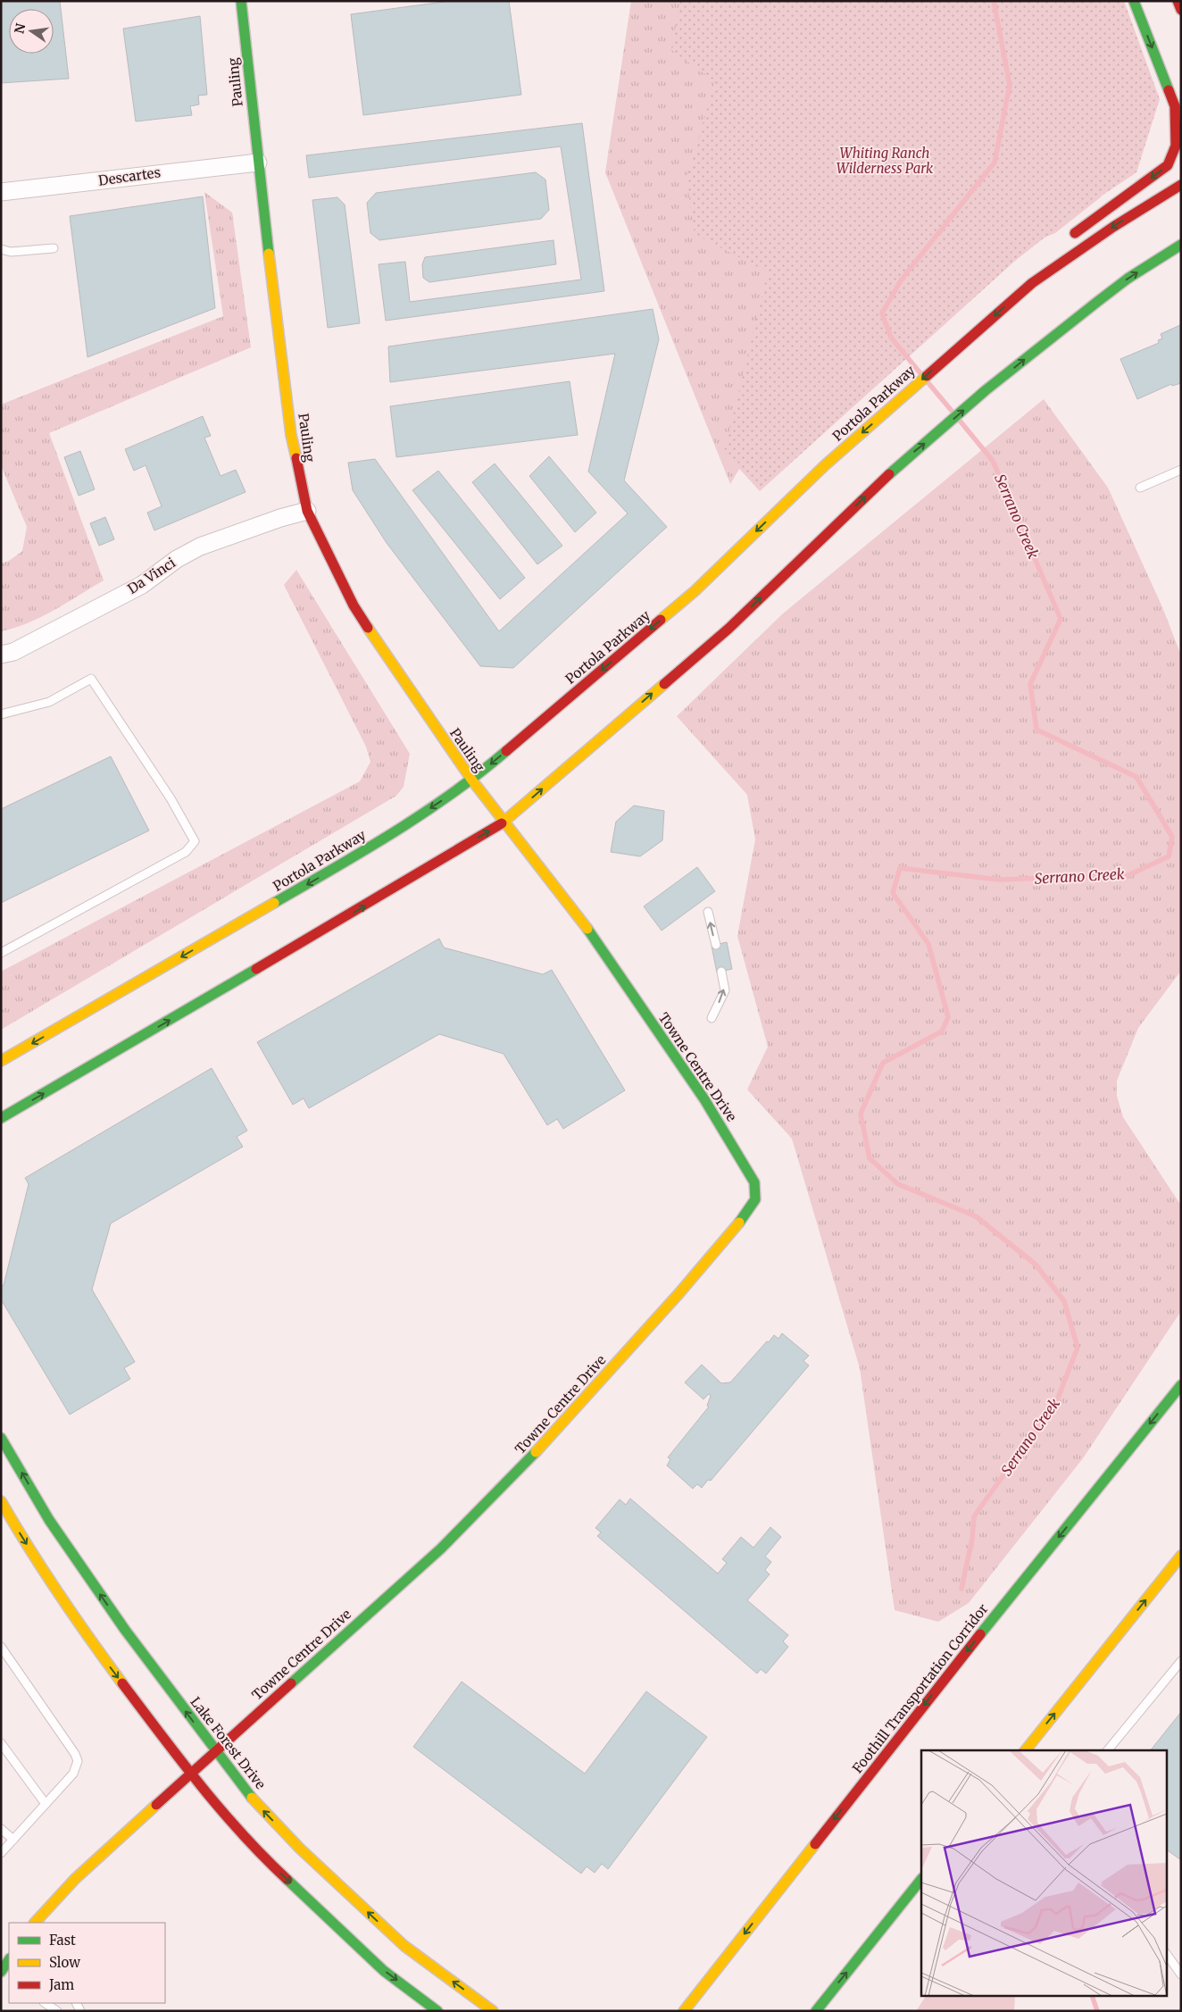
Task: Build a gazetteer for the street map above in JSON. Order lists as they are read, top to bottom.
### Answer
{
  "streets": {
    "main road": [
      "Pauling",
      "Portola Parkway",
      "Towne Centre Drive",
      "Foothill Transportation Corridor",
      "Lake Forest Drive"
    ],
    "street": ["Descartes", "Da Vinci"]
  },
  "crossings": [
    ["Pauling", "Descartes"],
    ["Pauling", "Portola Parkway"],
    ["Pauling", "Da Vinci"],
    ["Pauling", "Towne Centre Drive"],
    ["Towne Centre Drive", "Lake Forest Drive"]
  ],
  "one_way": ["Foothill Transportation Corridor"],
  "water": ["Serrano Creek"],
  "parks": ["Whiting Ranch Wilderness Park"],
  "legend": ["Fast", "Slow", "Jam"],
  "north": "left"
}
